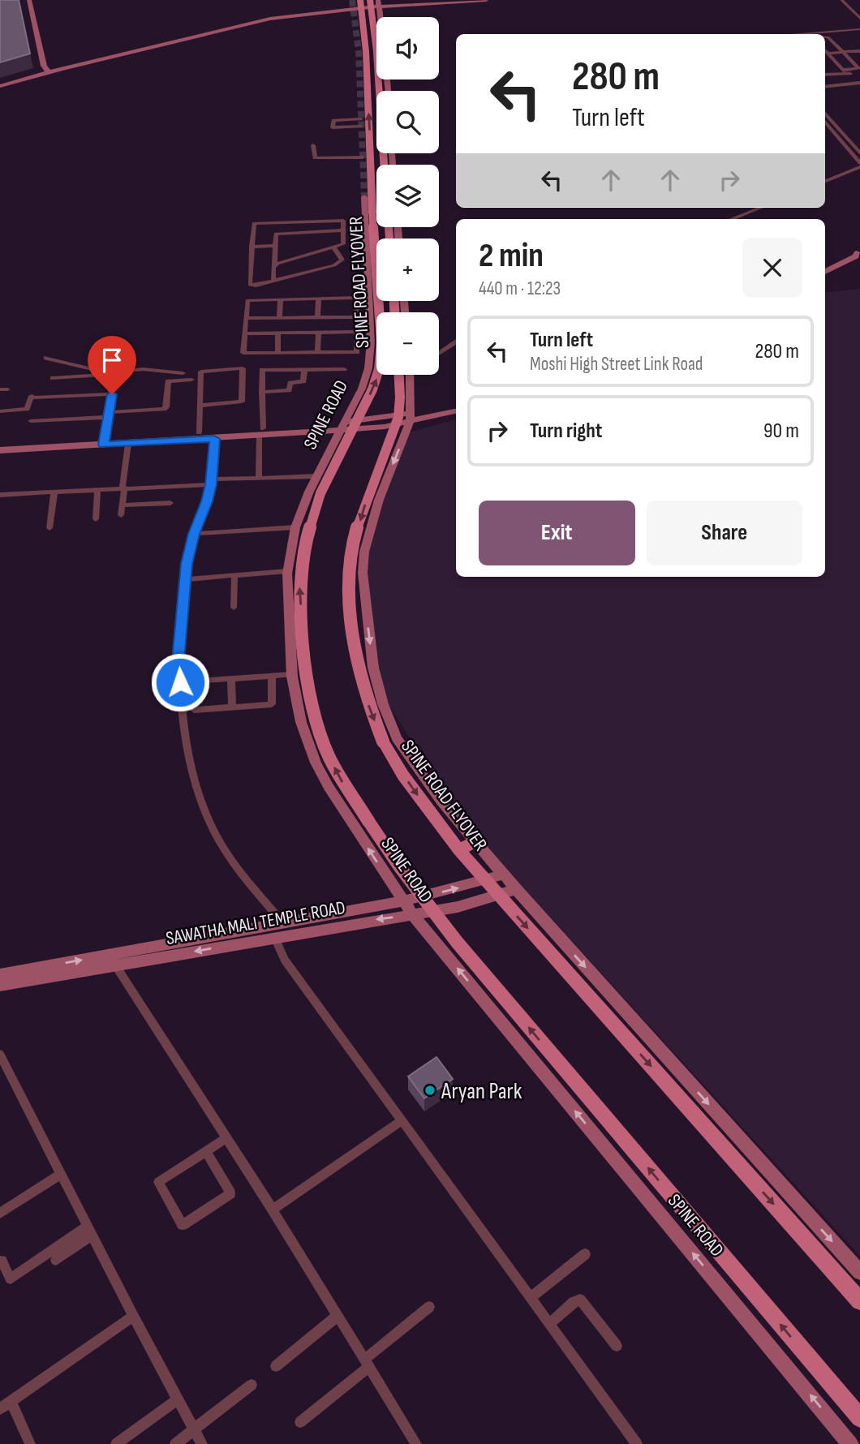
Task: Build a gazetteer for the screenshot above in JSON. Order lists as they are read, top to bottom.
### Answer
{
  "streets": {
    "main road": ["SPINE ROAD FLYOVER", "SPINE ROAD"],
    "street": ["SAWATHA MALI TEMPLE ROAD"]
  },
  "crossings": [
    ["SPINE ROAD FLYOVER", "SPINE ROAD"],
    ["SPINE ROAD FLYOVER", "SAWATHA MALI TEMPLE ROAD"],
    ["SPINE ROAD", "SAWATHA MALI TEMPLE ROAD"]
  ],
  "places": ["Aryan Park"],
  "page": {
    "map_buttons": ["+", "−"],
    "turn": ["280 m", "Turn left"],
    "heading": ["2 min", "440 m · 12:23"],
    "list": [
      {
        "name": "Turn left",
        "note": "Moshi High Street Link Road",
        "value": "280 m"
      },
      {
        "name": "Turn right",
        "value": "90 m"
      }
    ],
    "buttons": ["Exit", "Share"]
  }
}
